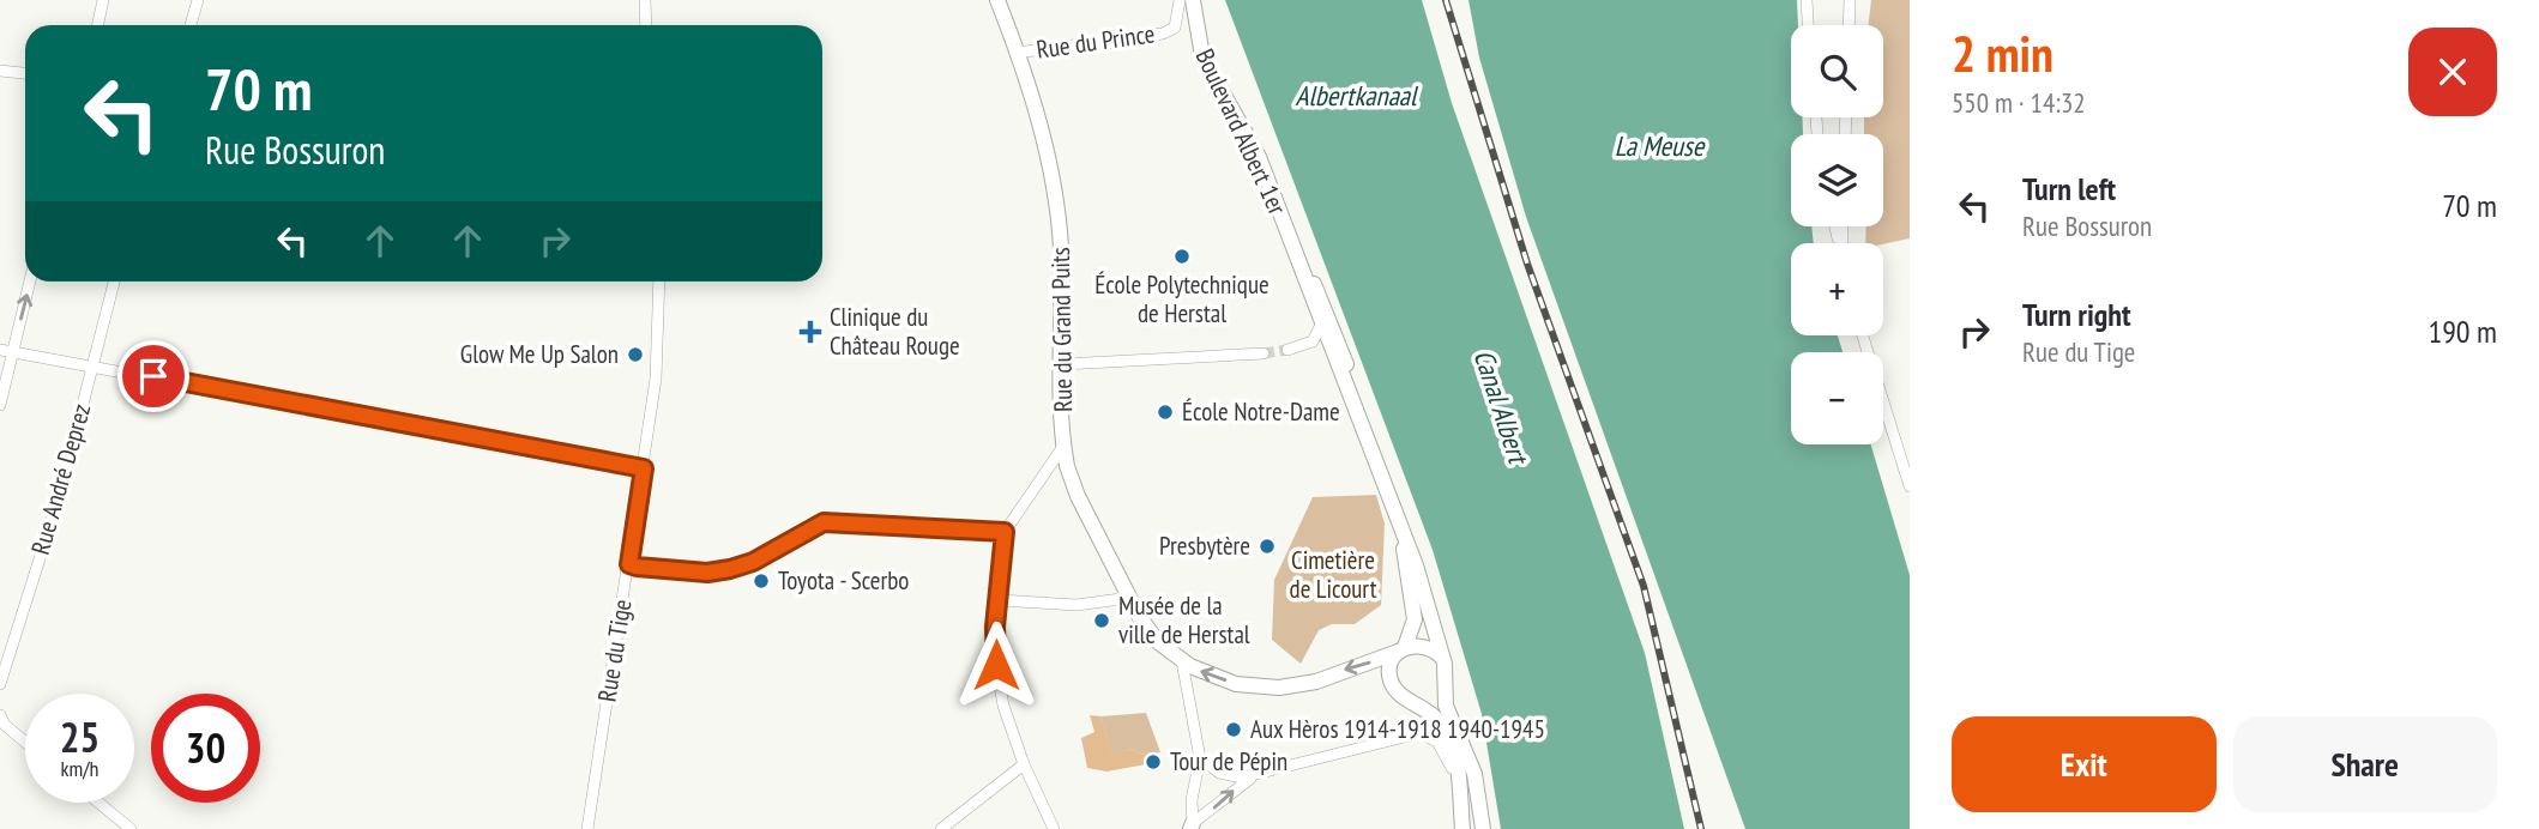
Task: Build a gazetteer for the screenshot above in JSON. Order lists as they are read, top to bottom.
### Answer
{
  "streets": {
    "main road": ["Boulevard Albert 1er", "Rue du Grand Puits"],
    "street": ["Rue du Prince", "Rue André Deprez", "Rue du Tige"]
  },
  "crossings": [
    ["Rue du Prince", "Rue du Grand Puits"],
    ["Boulevard Albert 1er", "Rue du Grand Puits"]
  ],
  "water": ["Albertkanaal", "La Meuse", "Canal Albert"],
  "parks": ["Cimetière de Licourt"],
  "places": {
    "other": [
      "École Polytechnique de Herstal",
      "Glow Me Up Salon",
      "École Notre-Dame",
      "Presbytère",
      "Toyota - Scerbo",
      "Musée de la ville de Herstal",
      "Aux Hèros 1914-1918 1940-1945",
      "Tour de Pépin"
    ],
    "health": ["Clinique du Château Rouge"]
  },
  "page": {
    "heading": ["2 min", "550 m · 14:32"],
    "map_buttons": ["+", "−"],
    "turn": ["70 m", "Rue Bossuron"],
    "list": [
      {
        "name": "Turn left",
        "note": "Rue Bossuron",
        "value": "70 m"
      },
      {
        "name": "Turn right",
        "note": "Rue du Tige",
        "value": "190 m"
      }
    ],
    "speed": "25 km/h",
    "limit": "30",
    "buttons": ["Exit", "Share"]
  }
}
